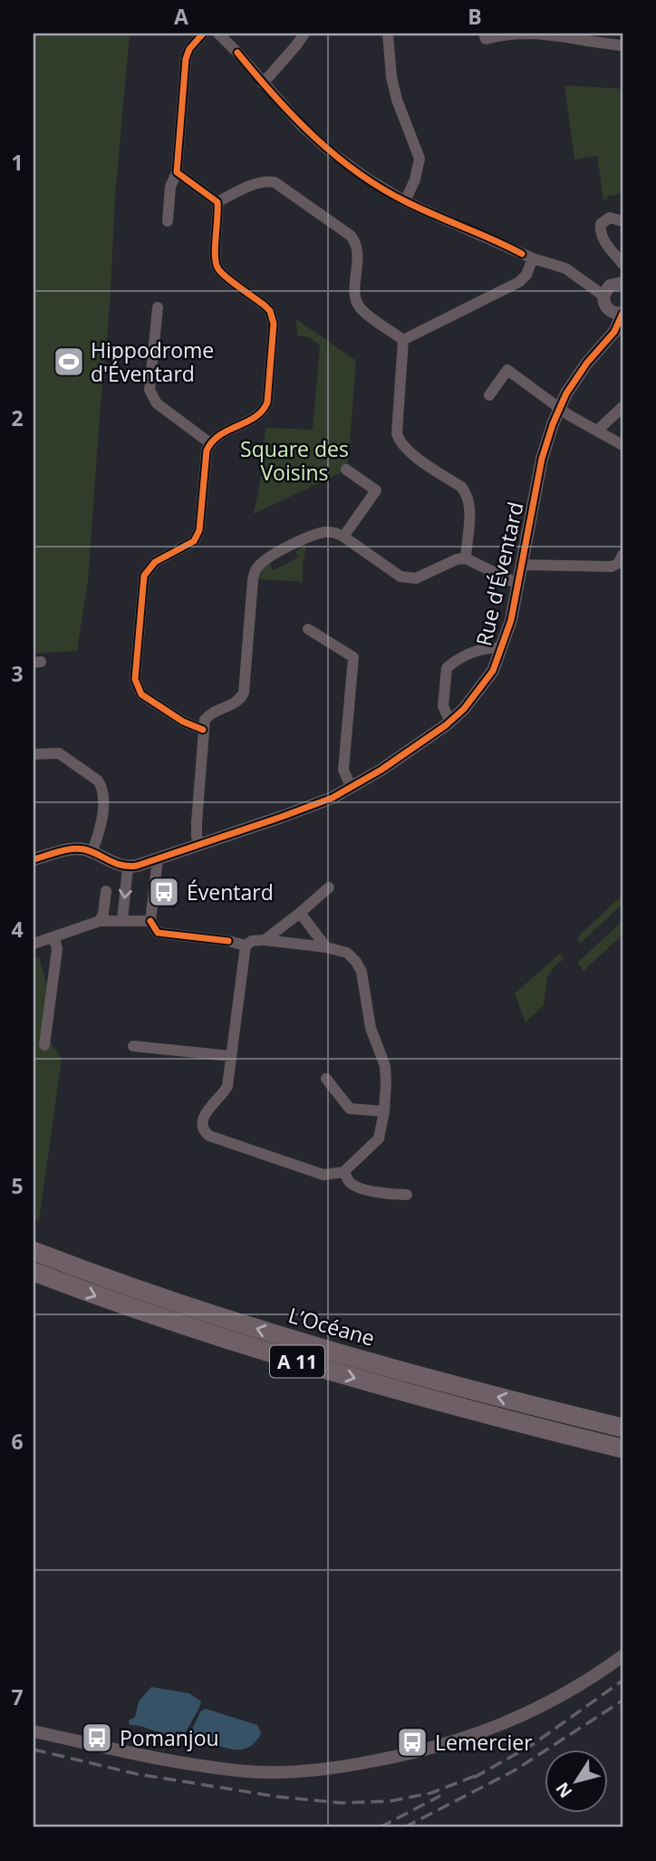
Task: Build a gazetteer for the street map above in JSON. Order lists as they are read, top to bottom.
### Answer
{
  "streets": {
    "highway": ["L’Océane", "A 11"],
    "street": ["Rue d'Éventard"]
  },
  "parks": ["Square des Voisins"],
  "places": {
    "sports": ["Hippodrome d'Éventard"],
    "bus stop": ["Éventard", "Pomanjou", "Lemercier"]
  },
  "north": "bottom left",
  "grid": {
    "columns": ["A", "B"],
    "rows": [
      "1",
      "2",
      "3",
      "4",
      "5",
      "6",
      "7"
    ]
  }
}
